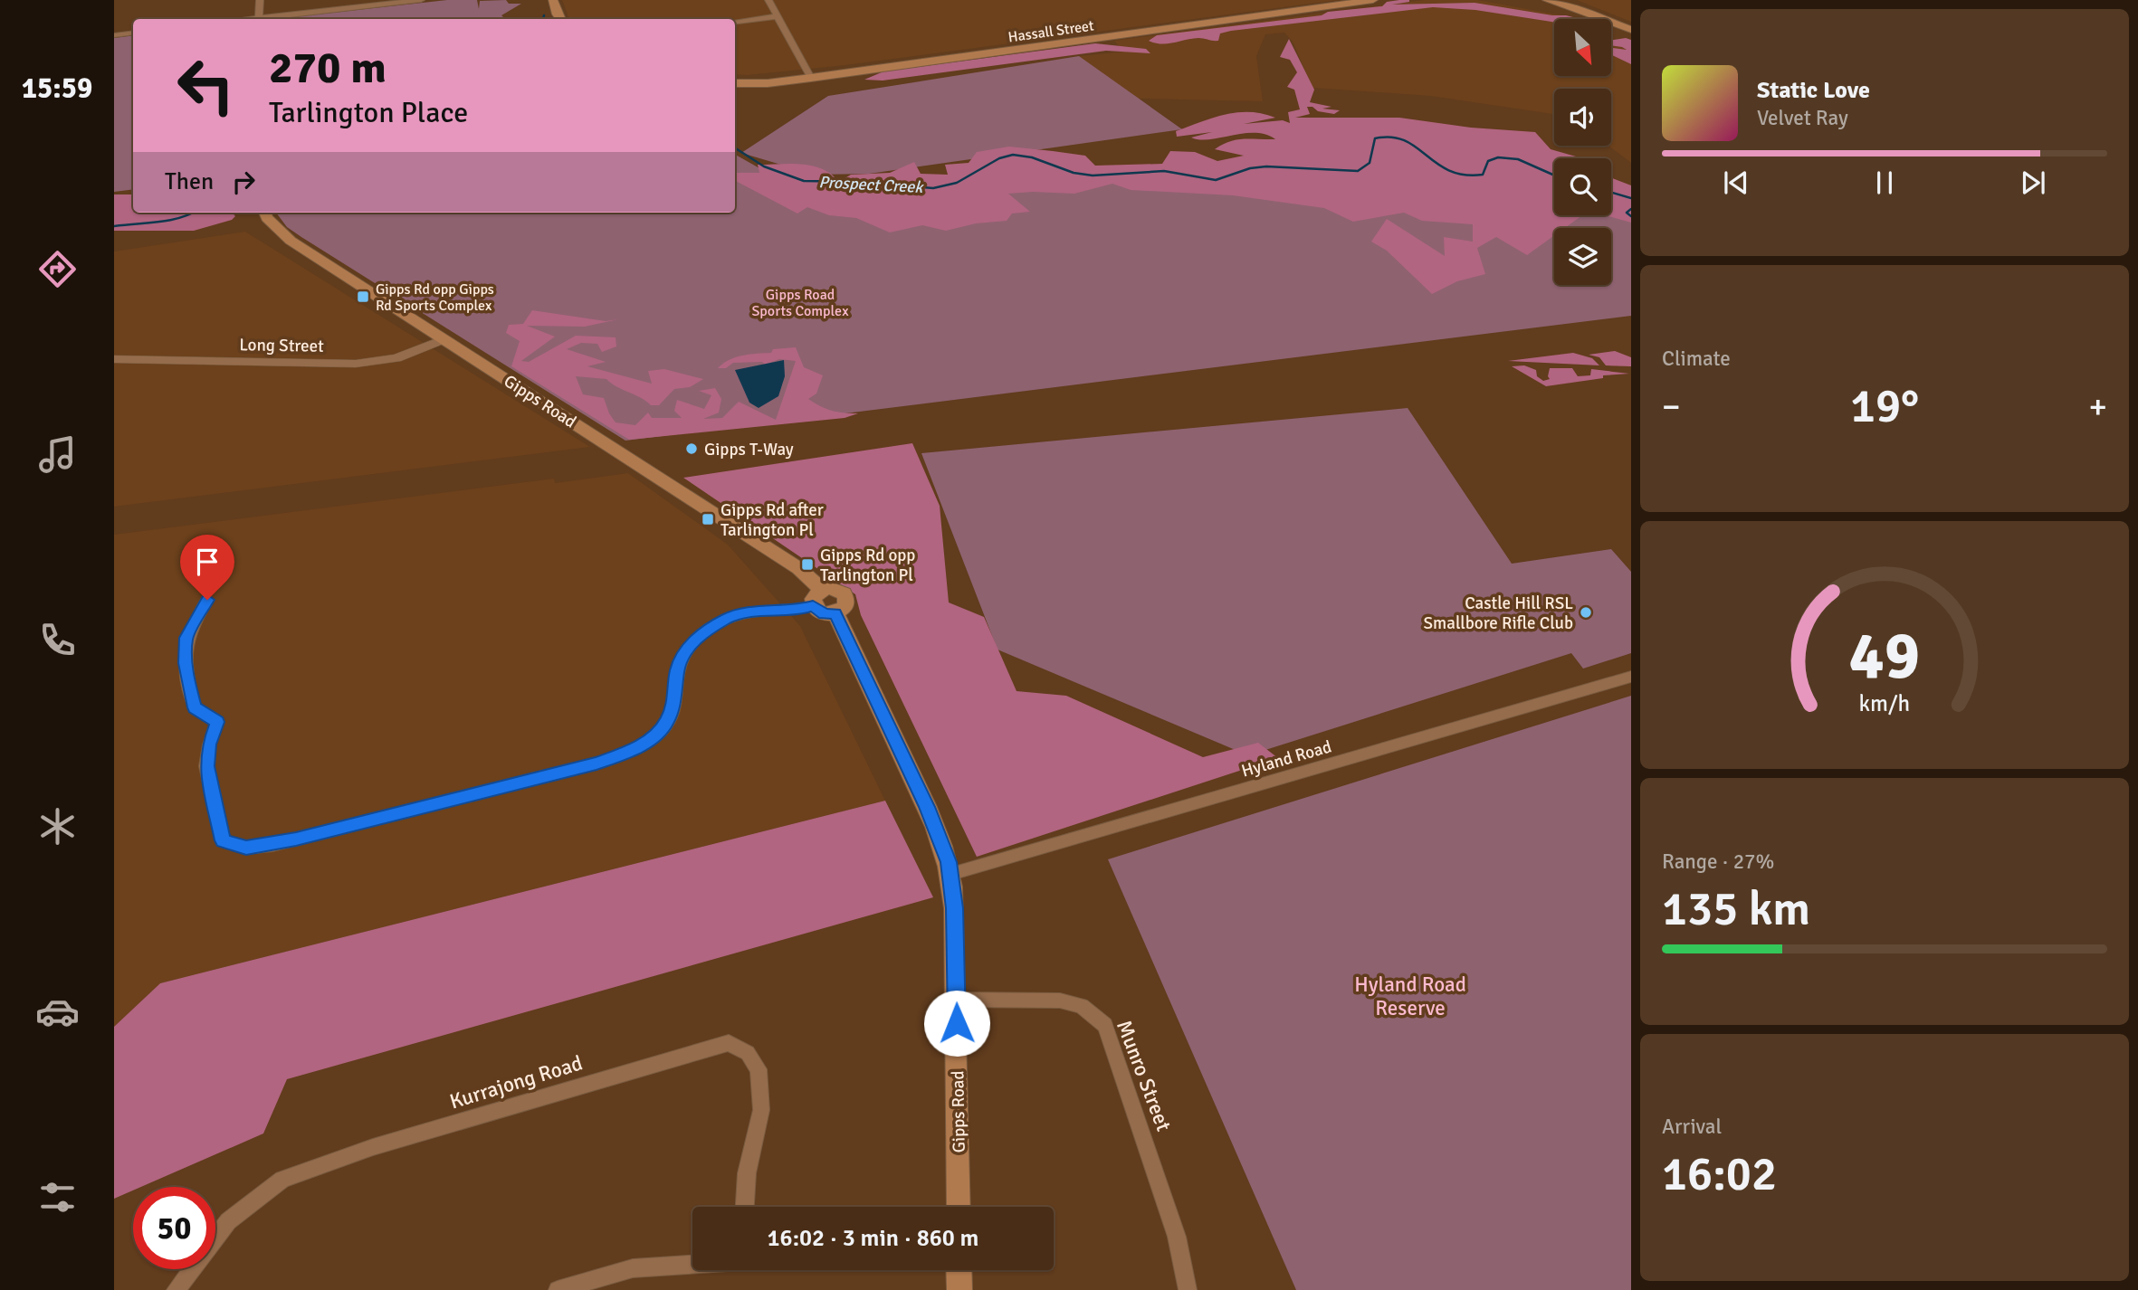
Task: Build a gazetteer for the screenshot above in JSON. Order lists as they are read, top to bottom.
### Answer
{
  "streets": {
    "main road": ["Hassall Street", "Gipps Road"],
    "street": [
      "Long Street",
      "Hyland Road",
      "Munro Street",
      "Kurrajong Road"
    ]
  },
  "crossings": [
    ["Long Street", "Gipps Road"],
    ["Gipps Road", "Hyland Road"],
    ["Gipps Road", "Munro Street"]
  ],
  "water": ["Prospect Creek"],
  "parks": ["Gipps Road Sports Complex", "Hyland Road Reserve"],
  "places": {
    "transit": ["Gipps Rd opp Gipps Rd Sports Complex", "Gipps Rd after Tarlington Pl", "Gipps Rd opp Tarlington Pl"],
    "other": ["Gipps T-Way", "Castle Hill RSL Smallbore Rifle Club"]
  },
  "north": "bottom right",
  "page": {
    "tabs": "15:59",
    "turn": ["270 m", "Tarlington Place"],
    "song": ["Static Love", "Velvet Ray"],
    "then": "Then",
    "tile": [
      "Climate",
      ["Range · 27%", "135 km"],
      ["Arrival", "16:02"]
    ],
    "heat": ["−", "19°", "+"],
    "limit": "50",
    "trip": "16:02 · 3 min · 860 m",
    "gauge": ["49", "km/h"]
  }
}
